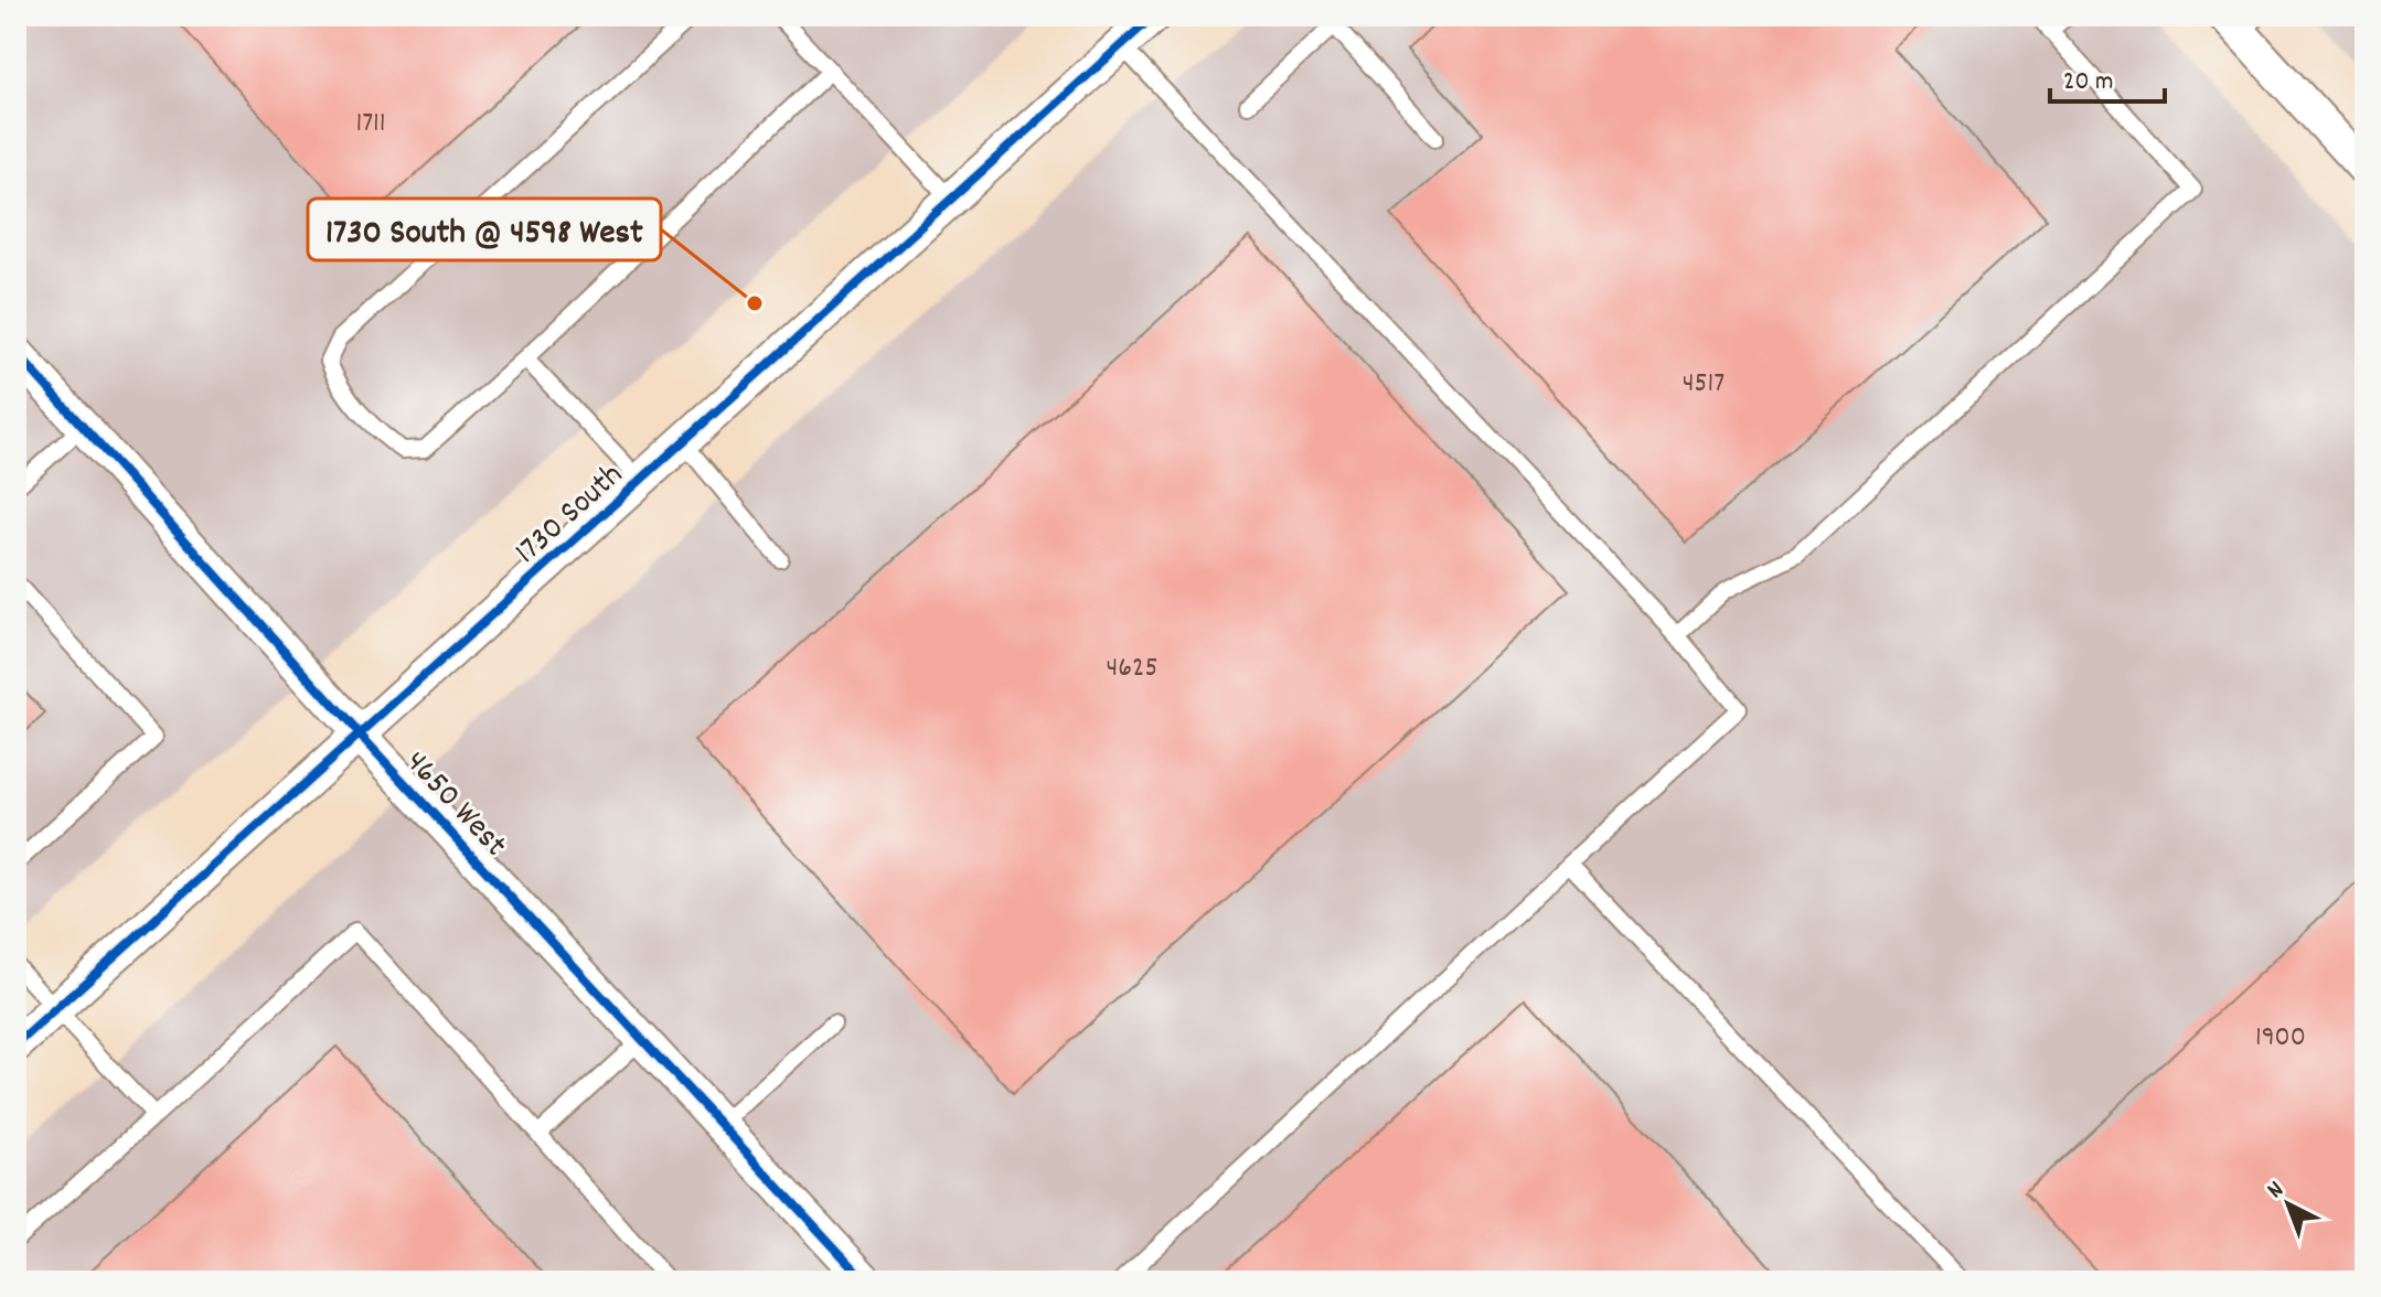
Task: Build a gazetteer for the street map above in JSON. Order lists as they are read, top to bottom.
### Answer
{
  "streets": {
    "street": ["1730 South", "4650 West"]
  },
  "crossings": [
    ["1730 South", "4650 West"]
  ],
  "places": ["1730 South @ 4598 West"],
  "house_numbers": [
    "1711",
    "4517",
    "4625",
    "1900"
  ],
  "scale_bar": "20 m",
  "north": "top left"
}
